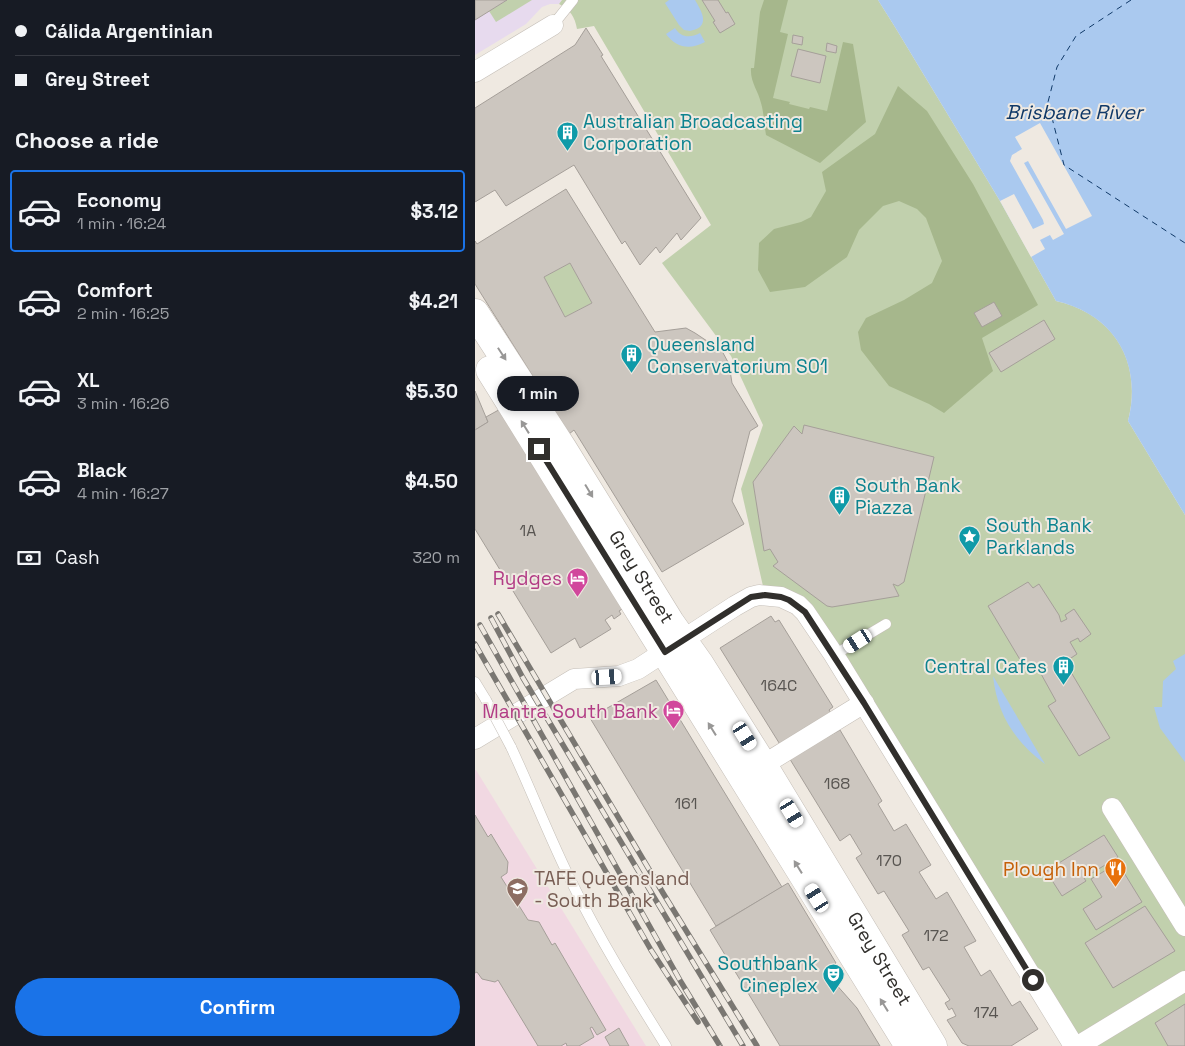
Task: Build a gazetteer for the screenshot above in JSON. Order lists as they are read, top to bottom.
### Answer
{
  "streets": {
    "street": ["Grey Street"]
  },
  "water": ["Brisbane River"],
  "places": {
    "building": [
      "Australian Broadcasting Corporation",
      "Queensland Conservatorium S01",
      "South Bank Piazza",
      "Central Cafes"
    ],
    "place": ["South Bank Parklands"],
    "hotel": ["Rydges", "Mantra South Bank"],
    "restaurant": ["Plough Inn"],
    "school or university": ["TAFE Queensland - South Bank"],
    "theatre": ["Southbank Cineplex"]
  },
  "house_numbers": [
    "1A",
    "164C",
    "168",
    "161",
    "170",
    "172",
    "174"
  ],
  "page": {
    "banner": ["Cálida Argentinian", "Grey Street"],
    "heading": "Choose a ride",
    "list": [
      {
        "name": "Economy",
        "note": "1 min · 16:24",
        "value": "$3.12"
      },
      {
        "name": "Comfort",
        "note": "2 min · 16:25",
        "value": "$4.21"
      },
      {
        "name": "XL",
        "note": "3 min · 16:26",
        "value": "$5.30"
      },
      {
        "name": "Black",
        "note": "4 min · 16:27",
        "value": "$4.50"
      }
    ],
    "bubble": "1 min",
    "pay": ["Cash", "320 m"],
    "buttons": "Confirm"
  }
}
